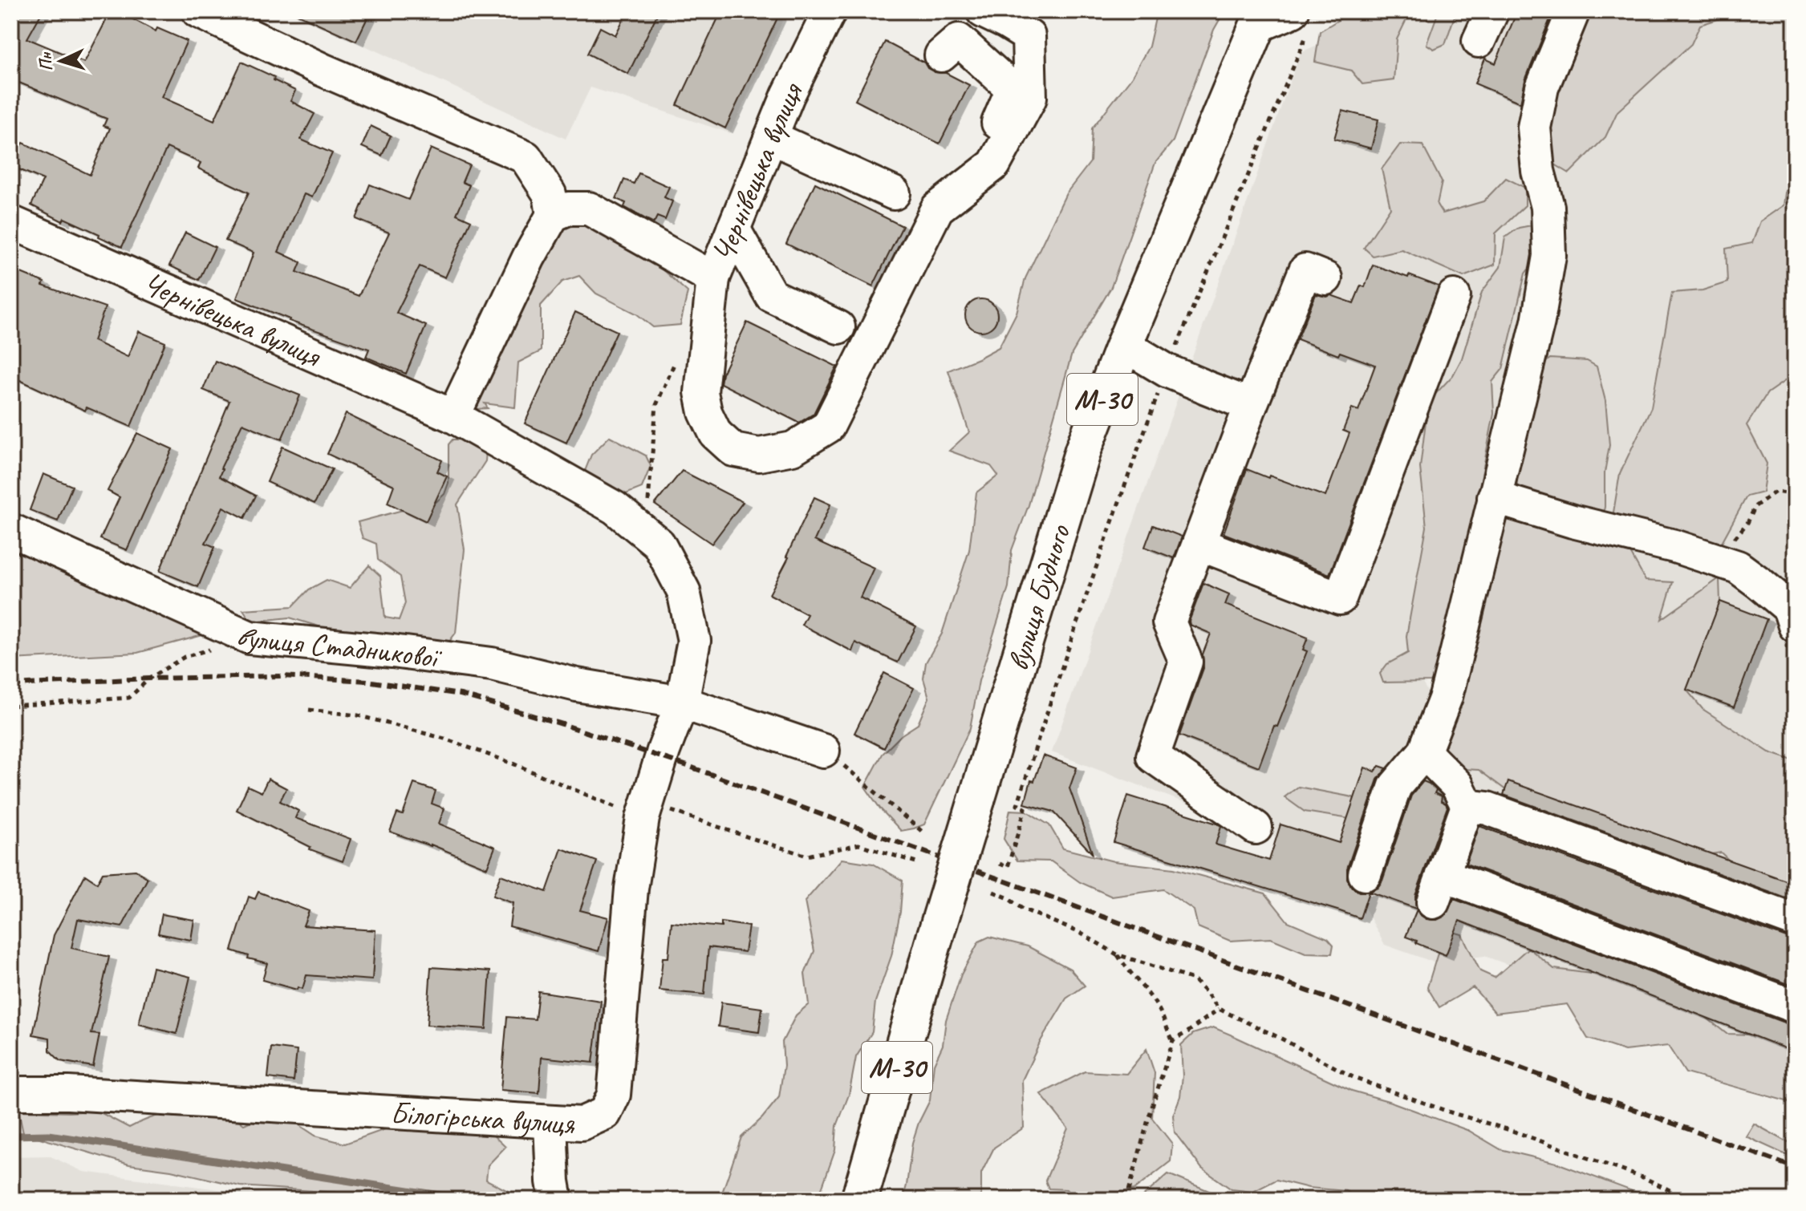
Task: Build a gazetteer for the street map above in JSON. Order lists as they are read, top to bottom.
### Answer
{
  "streets": {
    "highway": ["М-30", "вулиця Будного"],
    "street": ["Чернівецька вулиця", "вулиця Стадникової", "Білогірська вулиця"]
  },
  "crossings": [
    ["Чернівецька вулиця", "вулиця Стадникової"],
    ["Чернівецька вулиця", "Білогірська вулиця"]
  ],
  "north": "left"
}
